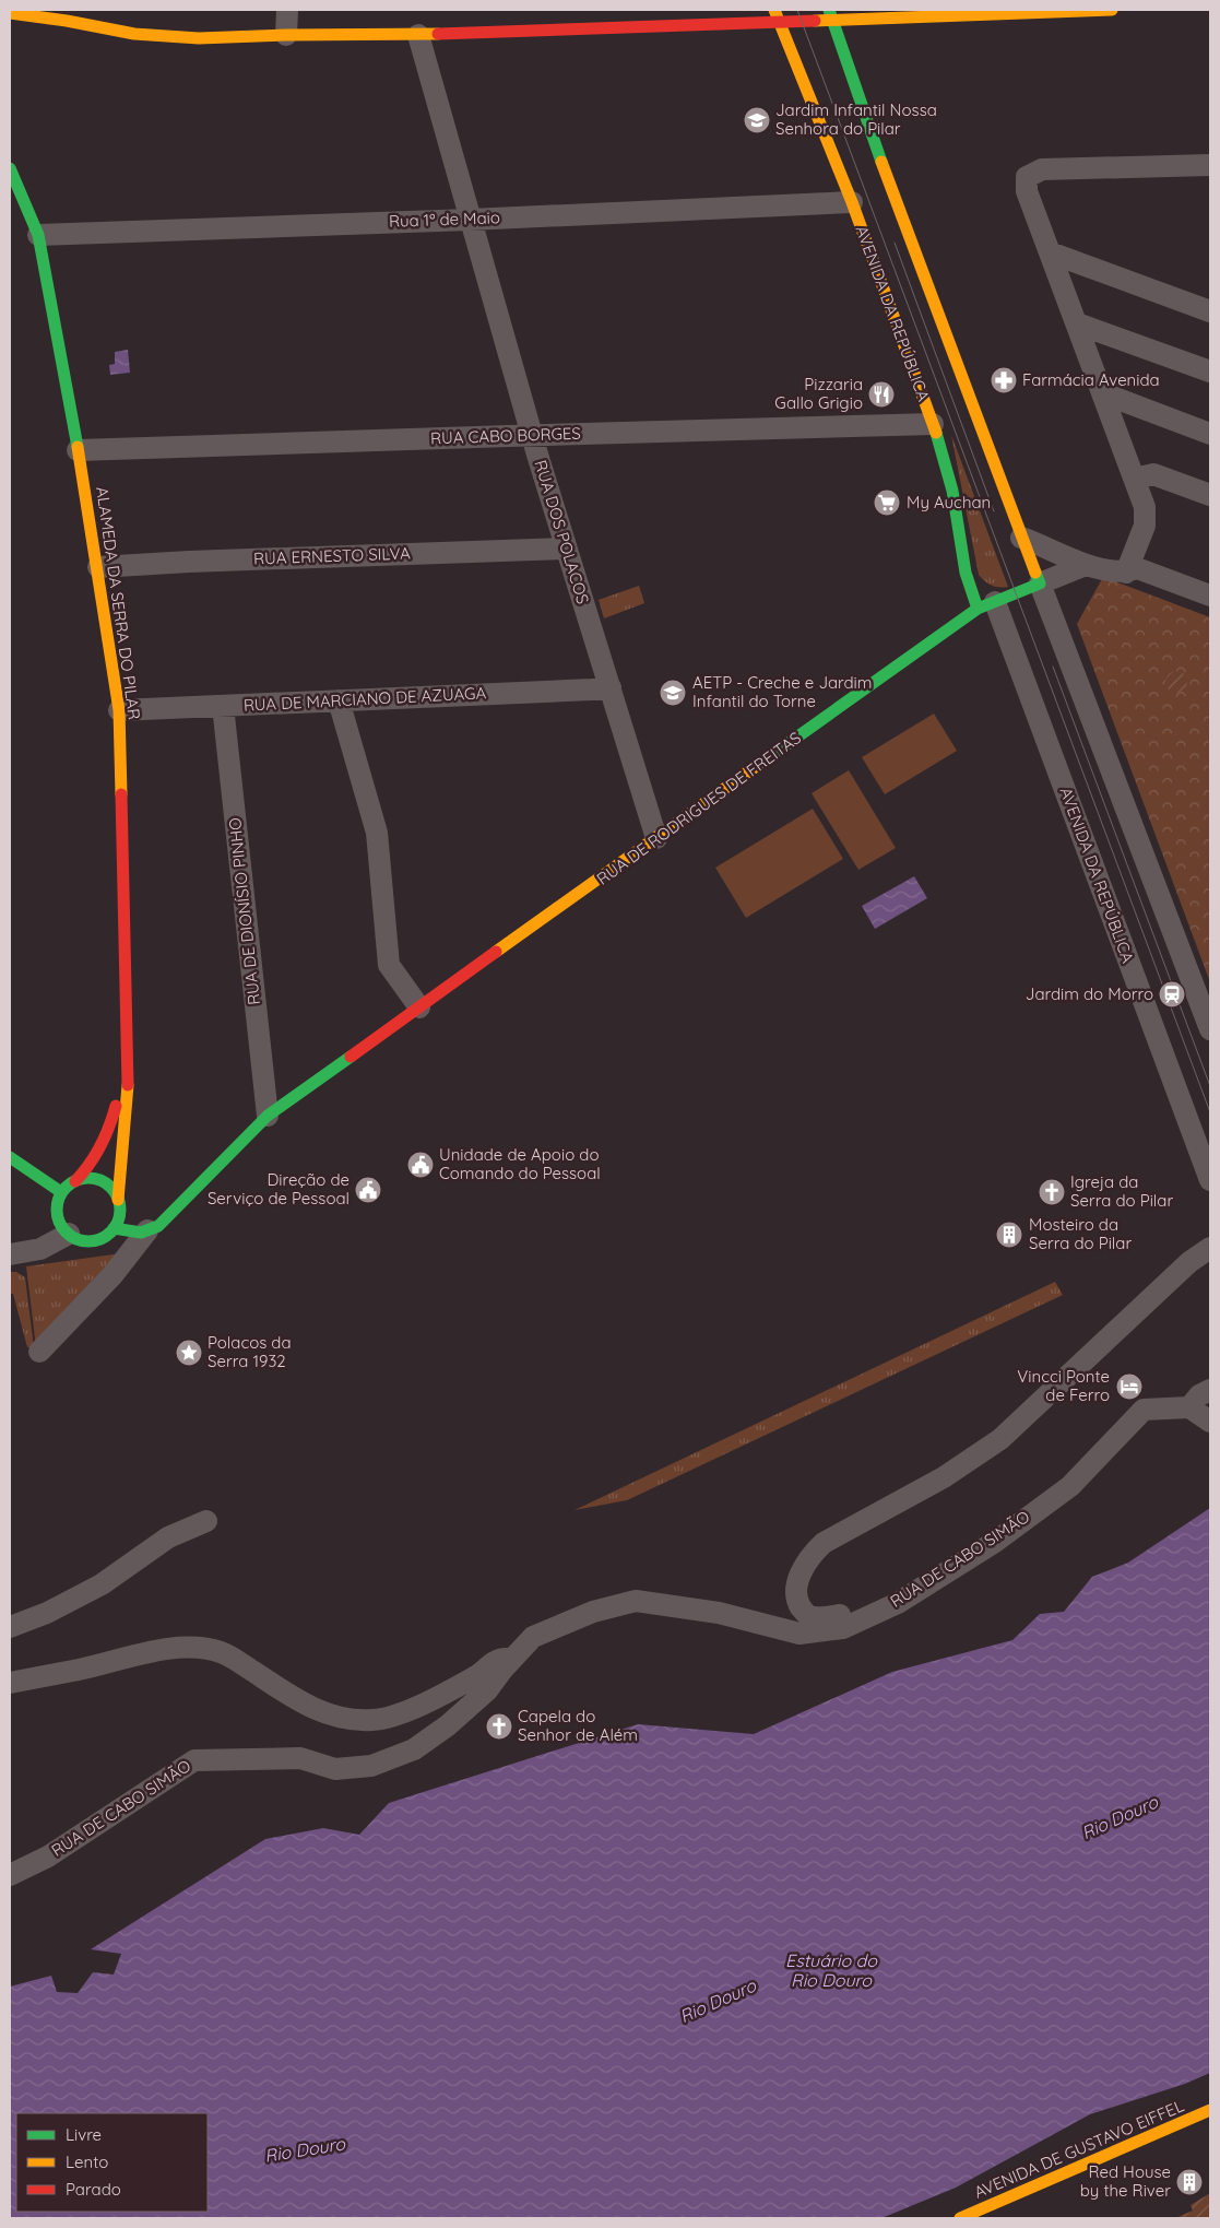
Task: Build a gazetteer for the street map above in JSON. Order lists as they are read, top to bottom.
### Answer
{
  "streets": {
    "main road": [
      "AVENIDA DA REPÚBLICA",
      "ALAMEDA DA SERRA DO PILAR",
      "RUA DE RODRIGUES DE FREITAS",
      "AVENIDA DE GUSTAVO EIFFEL"
    ],
    "street": [
      "Rua 1º de Maio",
      "RUA CABO BORGES",
      "RUA DOS POLACOS",
      "RUA ERNESTO SILVA",
      "RUA DE MARCIANO DE AZUAGA",
      "RUA DE DIONÍSIO PINHO",
      "RUA DE CABO SIMÃO"
    ]
  },
  "crossings": [
    ["Rua 1º de Maio", "AVENIDA DA REPÚBLICA"],
    ["Rua 1º de Maio", "RUA DOS POLACOS"],
    ["Rua 1º de Maio", "ALAMEDA DA SERRA DO PILAR"],
    ["AVENIDA DA REPÚBLICA", "RUA CABO BORGES"],
    ["AVENIDA DA REPÚBLICA", "RUA DE RODRIGUES DE FREITAS"],
    ["RUA CABO BORGES", "RUA DOS POLACOS"],
    ["RUA CABO BORGES", "ALAMEDA DA SERRA DO PILAR"],
    ["RUA DOS POLACOS", "RUA ERNESTO SILVA"],
    ["RUA DOS POLACOS", "RUA DE MARCIANO DE AZUAGA"],
    ["RUA DOS POLACOS", "RUA DE RODRIGUES DE FREITAS"],
    ["RUA ERNESTO SILVA", "ALAMEDA DA SERRA DO PILAR"],
    ["ALAMEDA DA SERRA DO PILAR", "RUA DE MARCIANO DE AZUAGA"],
    ["RUA DE MARCIANO DE AZUAGA", "RUA DE DIONÍSIO PINHO"],
    ["RUA DE RODRIGUES DE FREITAS", "RUA DE DIONÍSIO PINHO"]
  ],
  "water": ["Rio Douro", "Estuário do Rio Douro"],
  "places": {
    "school or university": ["Jardim Infantil Nossa Senhora do Pilar", "AETP - Creche e Jardim Infantil do Torne"],
    "pharmacy": ["Farmácia Avenida"],
    "restaurant": ["Pizzaria Gallo Grigio"],
    "supermarket": ["My Auchan"],
    "station": ["Jardim do Morro"],
    "public building": ["Unidade de Apoio do Comando do Pessoal", "Direção de Serviço de Pessoal"],
    "church": ["Igreja da Serra do Pilar", "Capela do Senhor de Além"],
    "building": ["Mosteiro da Serra do Pilar", "Red House by the River"],
    "place": ["Polacos da Serra 1932"],
    "hotel": ["Vincci Ponte de Ferro"]
  },
  "legend": ["Livre", "Lento", "Parado"]
}
